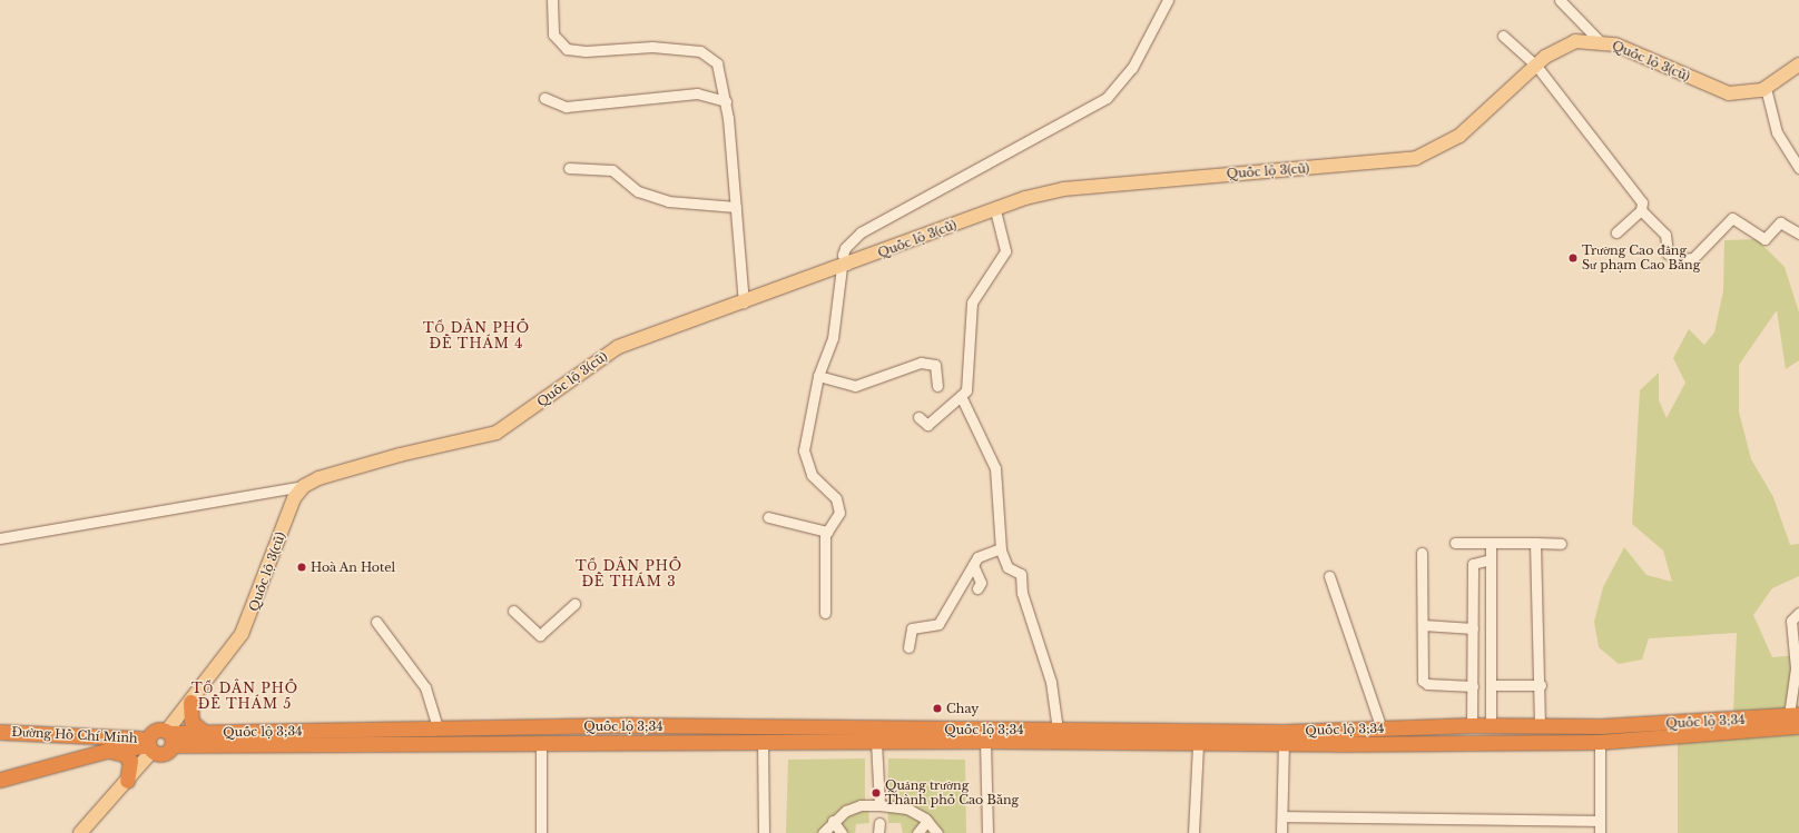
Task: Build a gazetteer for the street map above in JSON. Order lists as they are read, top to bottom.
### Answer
{
  "streets": {
    "highway": ["Quốc lộ 3;34", "Đường Hồ Chí Minh"],
    "main road": ["Quốc lộ 3(cũ)"]
  },
  "crossings": [
    ["Quốc lộ 3(cũ)", "Quốc lộ 3;34"]
  ],
  "districts": ["TỔ DÂN PHỐ ĐỀ THÁM 4", "TỔ DÂN PHỐ ĐỀ THÁM 3", "TỔ DÂN PHỐ ĐỀ THÁM 5"],
  "places": [
    "Trường Cao đẳng Sư phạm Cao Bằng",
    "Hoà An Hotel",
    "Chay",
    "Quảng trường Thành phố Cao Bằng"
  ]
}
